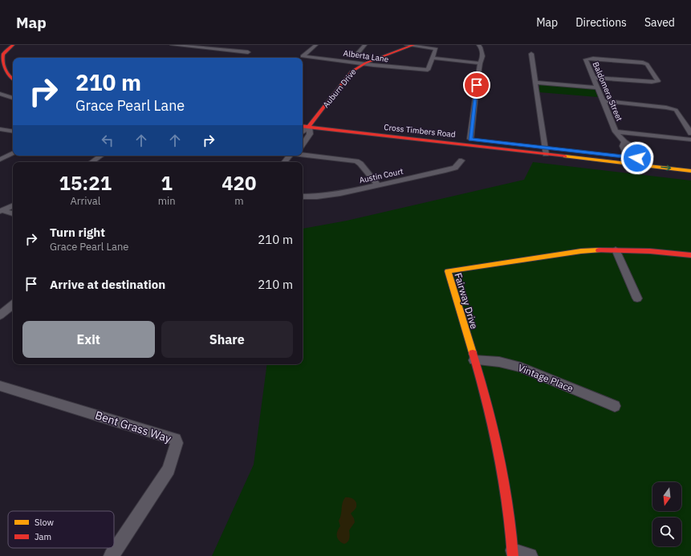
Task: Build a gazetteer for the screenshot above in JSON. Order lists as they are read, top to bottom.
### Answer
{
  "streets": {
    "main road": ["Auburn Drive", "Cross Timbers Road", "Fairway Drive"],
    "street": [
      "Alberta Lane",
      "Baldomera Street",
      "Austin Court",
      "Vintage Place",
      "Bent Grass Way"
    ]
  },
  "crossings": [
    ["Alberta Lane", "Auburn Drive"],
    ["Auburn Drive", "Cross Timbers Road"],
    ["Baldomera Street", "Cross Timbers Road"],
    ["Fairway Drive", "Vintage Place"]
  ],
  "legend": ["Slow", "Jam"],
  "north": "bottom",
  "page": {
    "header": "Map",
    "nav": ["Map", "Directions", "Saved"],
    "turn": ["210 m", "Grace Pearl Lane"],
    "eta": [
      "15:21",
      "Arrival",
      "1",
      "min",
      "420",
      "m"
    ],
    "list": [
      {
        "name": "Turn right",
        "note": "Grace Pearl Lane",
        "value": "210 m"
      },
      {
        "name": "Arrive at destination",
        "value": "210 m"
      }
    ],
    "buttons": ["Exit", "Share"]
  }
}
